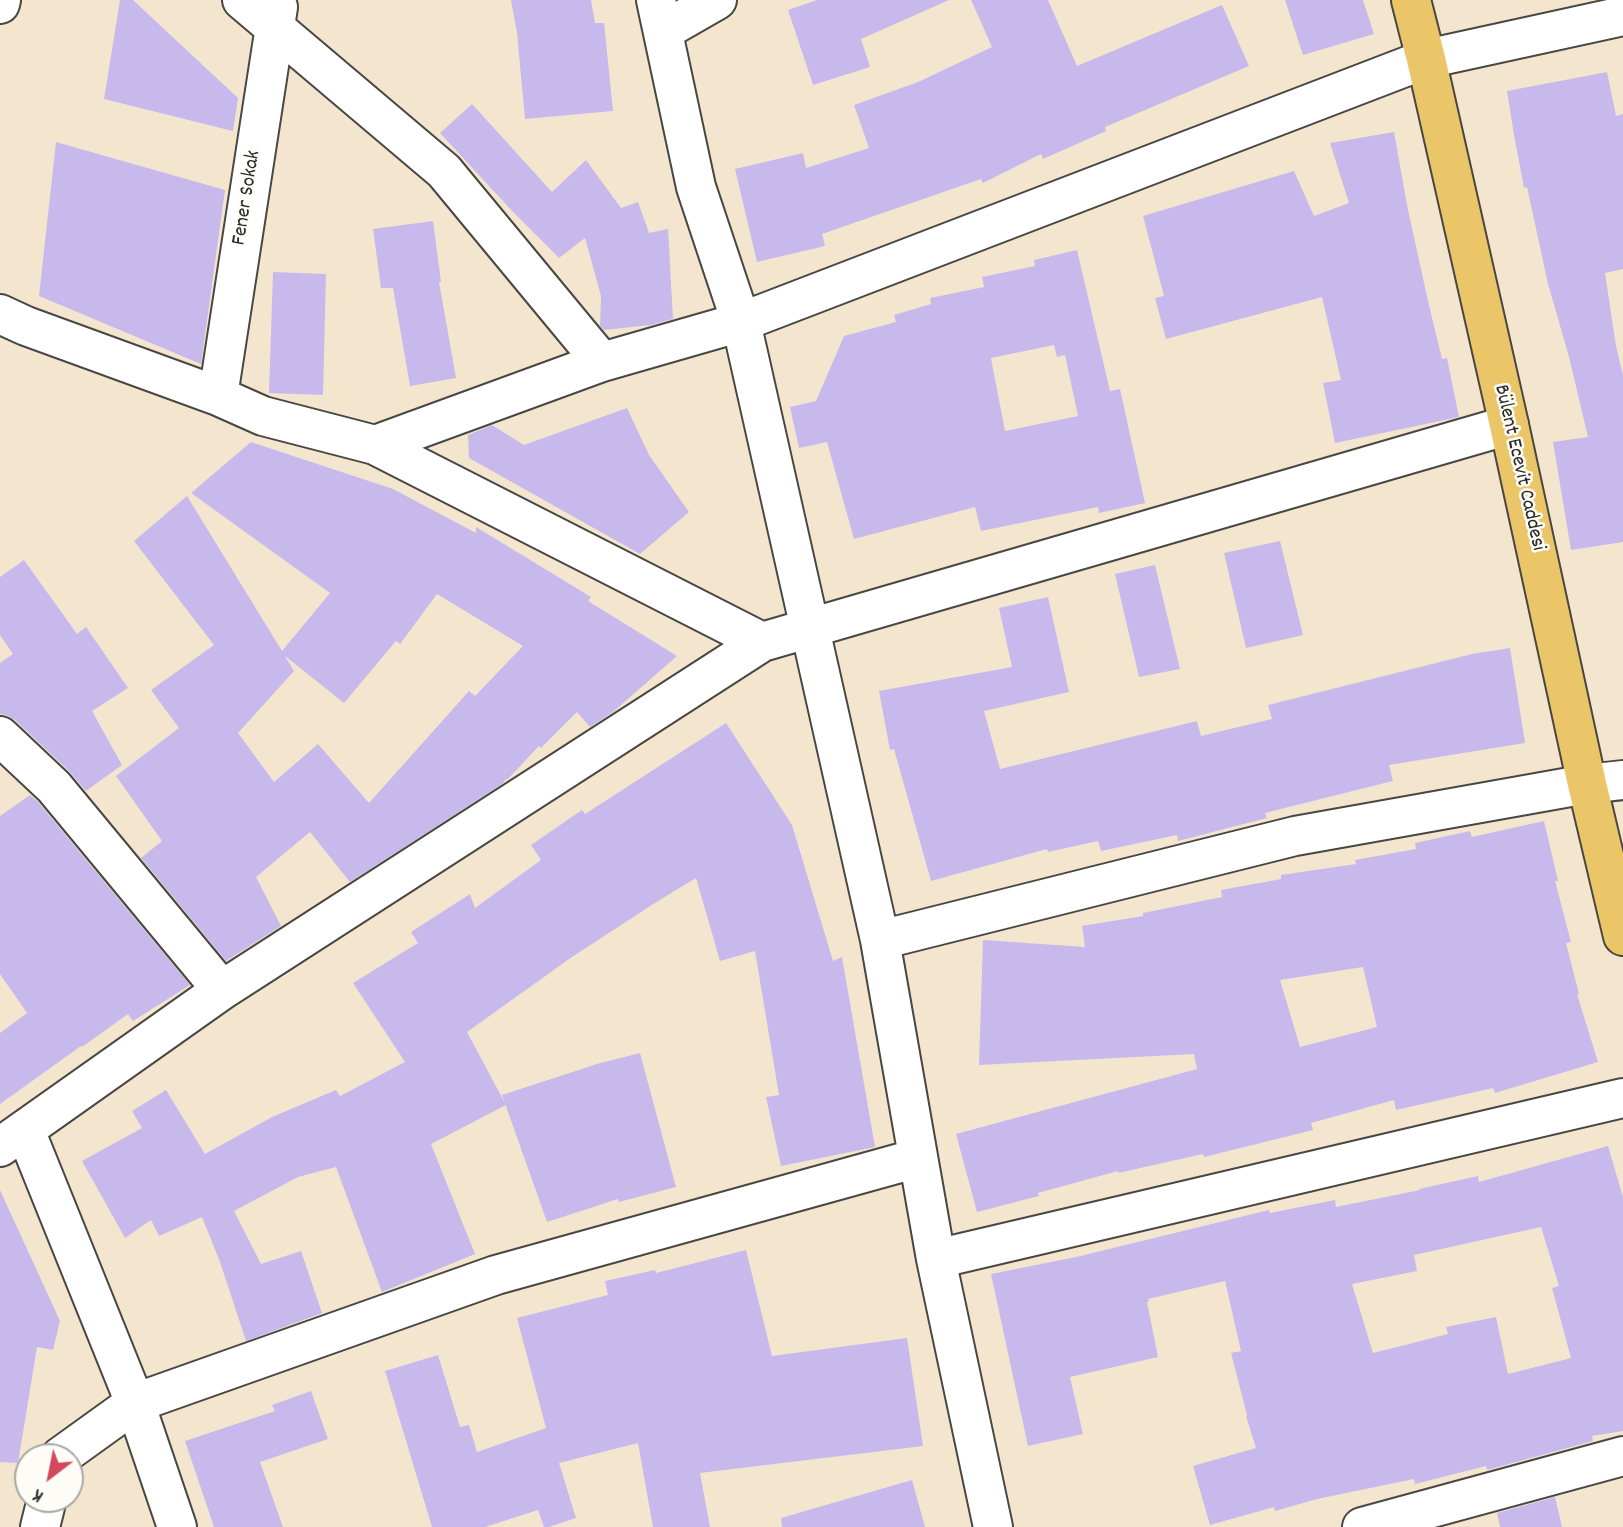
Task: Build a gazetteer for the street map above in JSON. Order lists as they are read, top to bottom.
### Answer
{
  "streets": {
    "main road": ["Bülent Ecevit Caddesi"],
    "street": ["Fener Sokak"]
  },
  "north": "bottom left"
}
